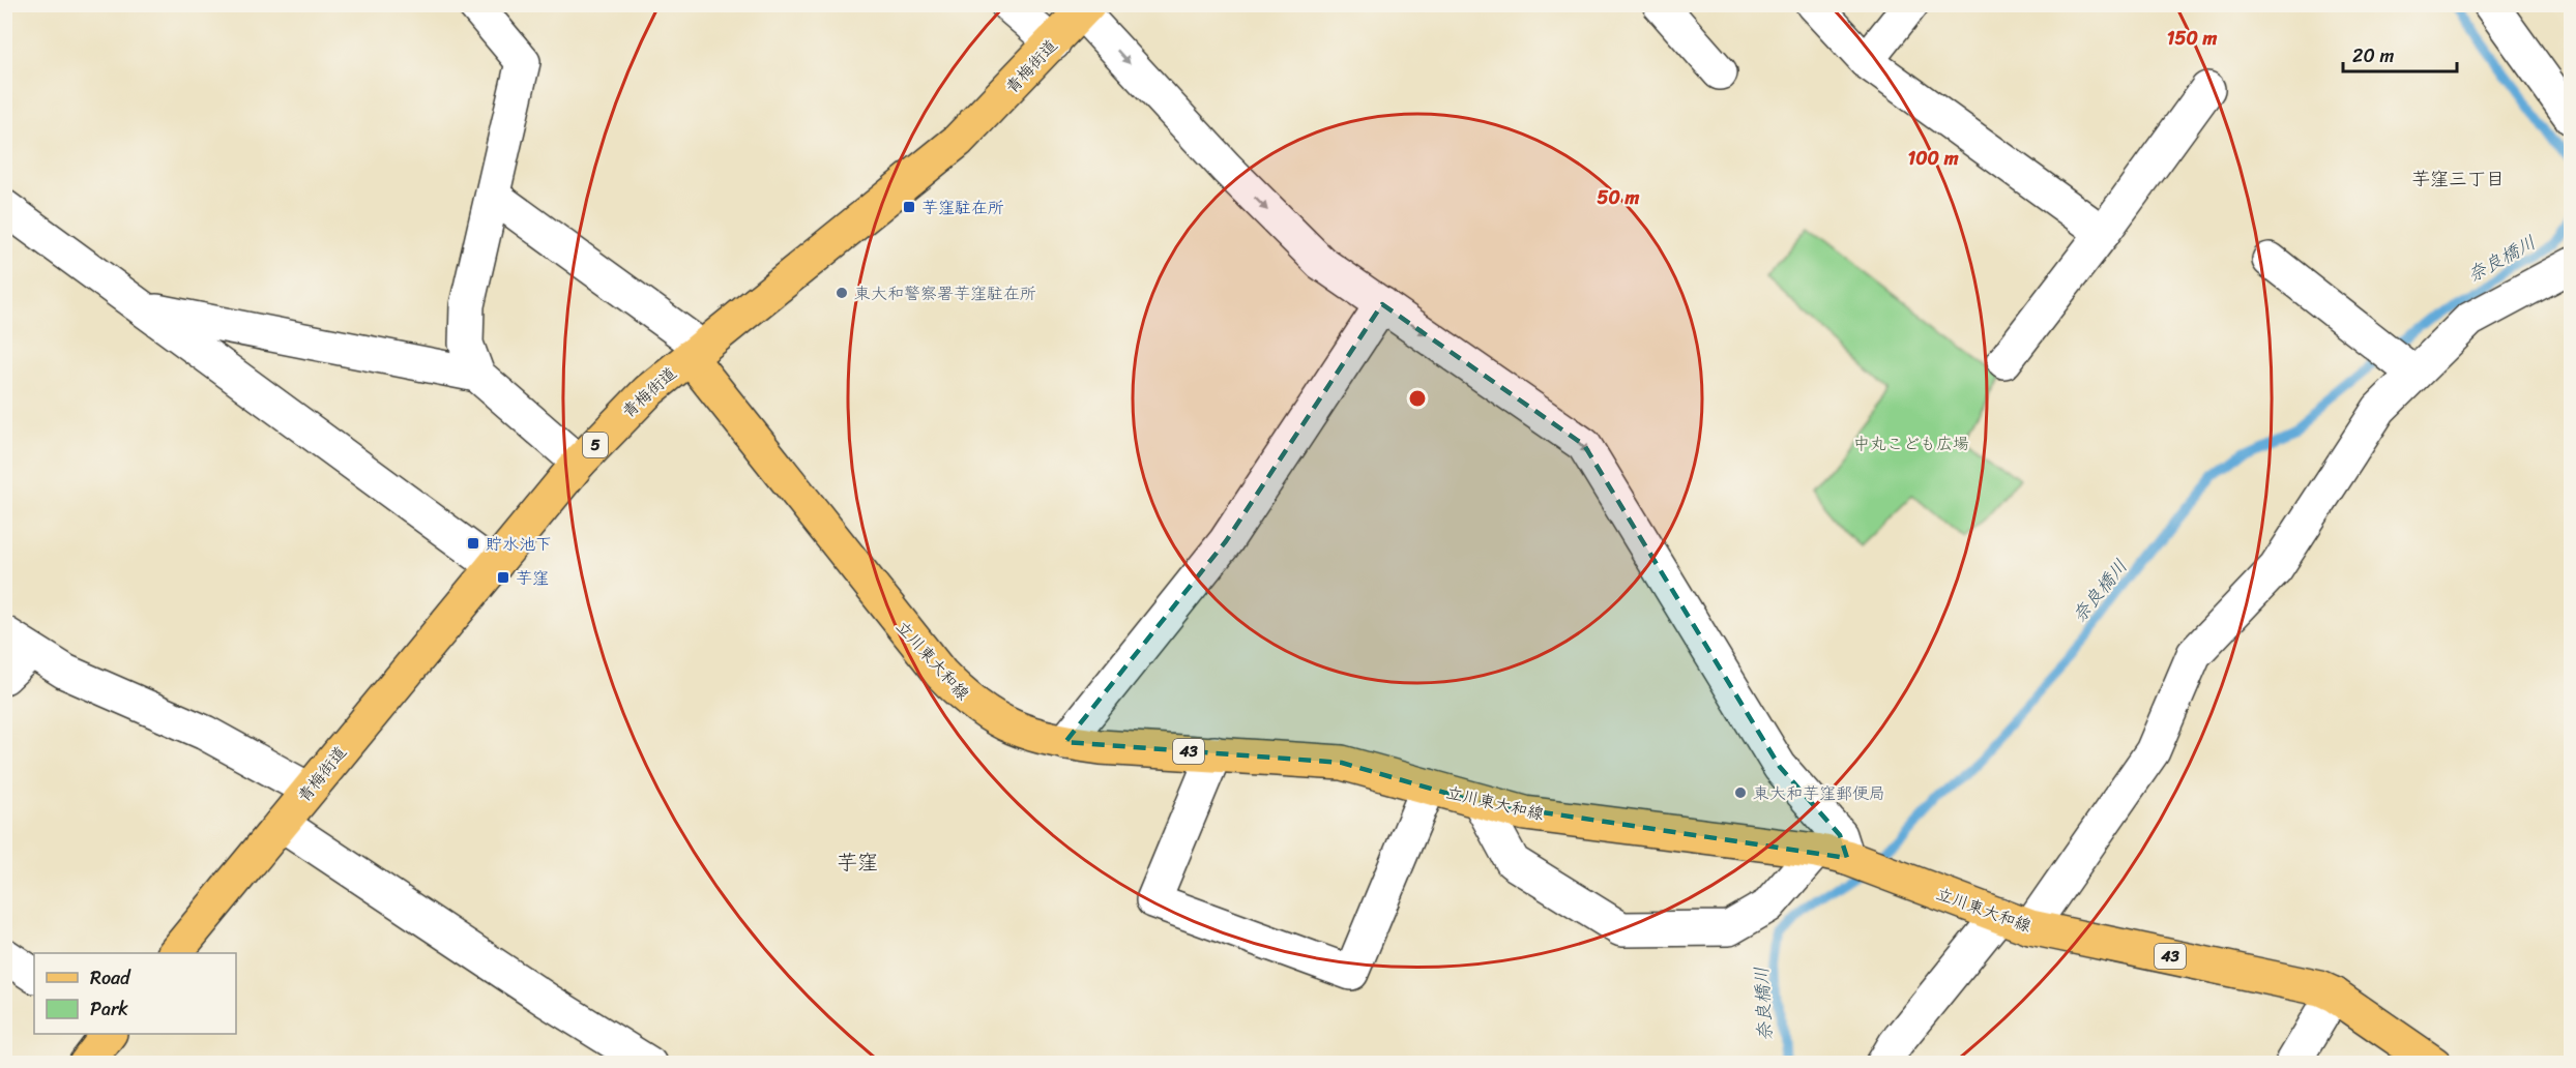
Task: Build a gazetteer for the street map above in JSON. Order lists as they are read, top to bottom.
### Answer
{
  "streets": {
    "main road": [
      "青梅街道",
      "5",
      "立川東大和線",
      "43"
    ]
  },
  "crossings": [
    ["青梅街道", "立川東大和線"]
  ],
  "districts": ["芋窪三丁目", "芋窪"],
  "water": ["奈良橋川"],
  "parks": ["中丸こども広場"],
  "places": {
    "transit": ["芋窪駐在所", "貯水池下", "芋窪"],
    "other": ["東大和警察署芋窪駐在所", "東大和芋窪郵便局"]
  },
  "legend": ["Road", "Park"],
  "scale_bar": "20 m",
  "rings": ["150 m", "100 m", "50 m"]
}
